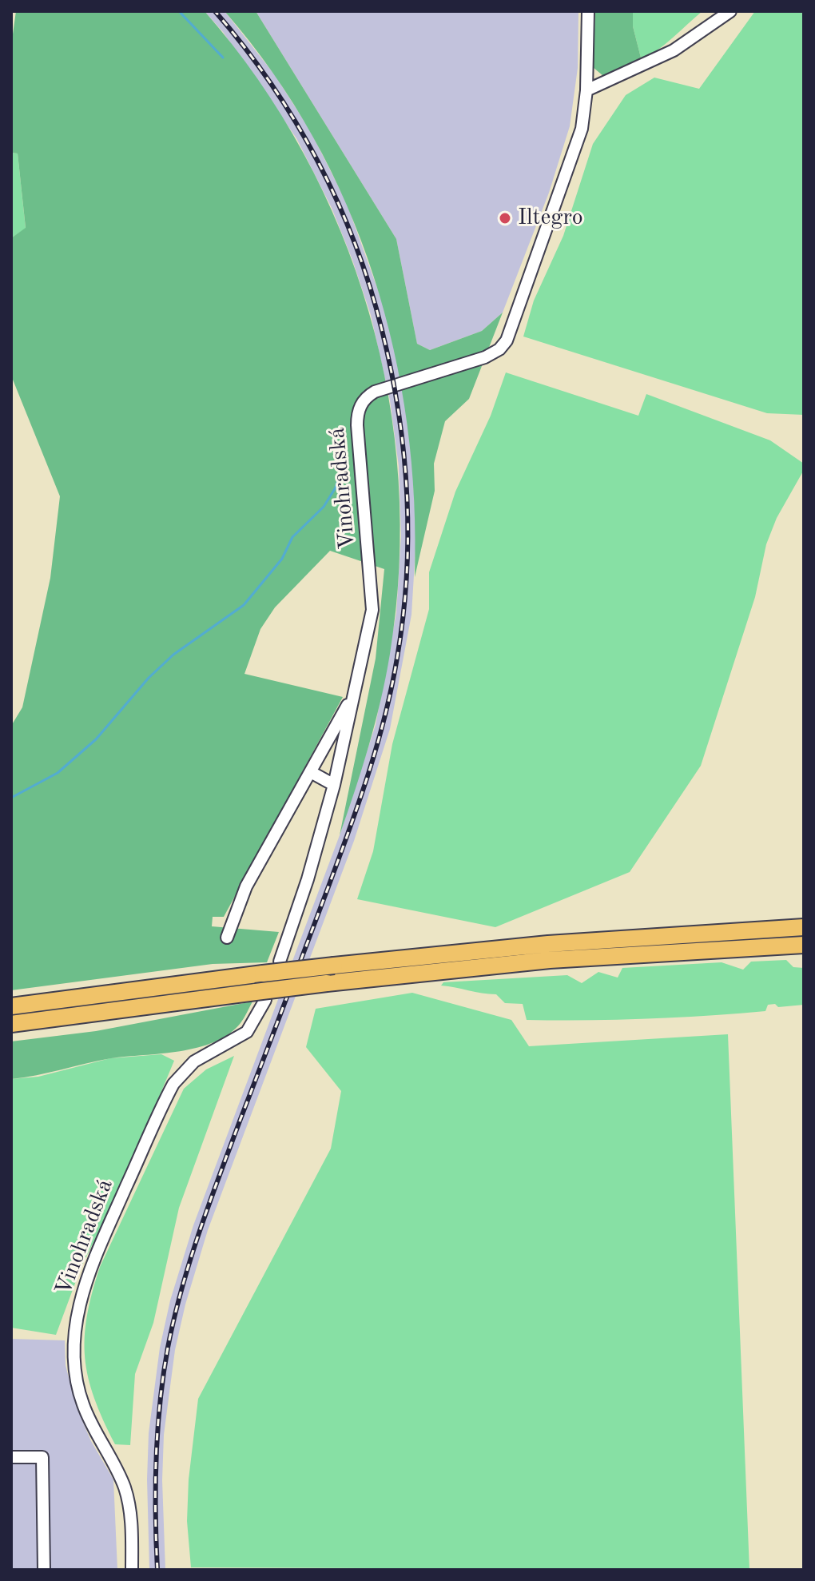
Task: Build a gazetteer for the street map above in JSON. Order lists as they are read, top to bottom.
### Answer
{
  "streets": {
    "street": ["Vinohradská"]
  },
  "places": ["Iltegro"]
}
